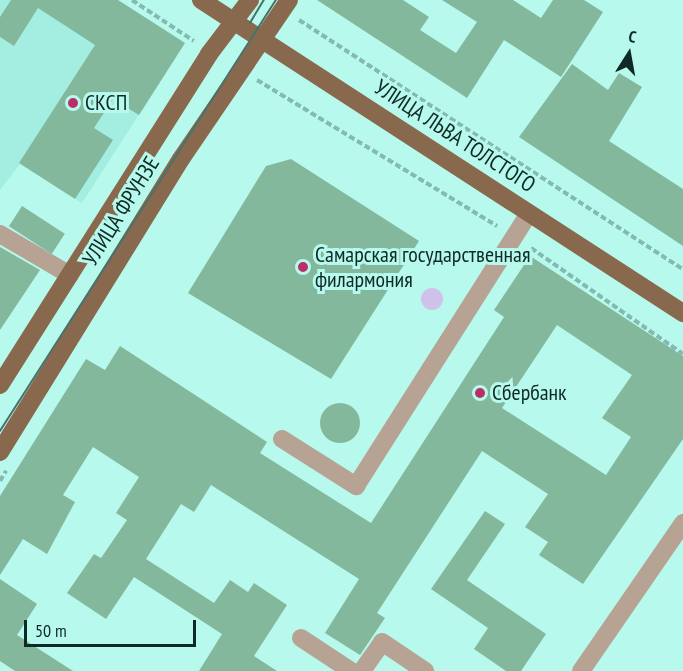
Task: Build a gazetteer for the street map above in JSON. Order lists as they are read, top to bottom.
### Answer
{
  "streets": {
    "main road": ["УЛИЦА ЛЬВА ТОЛСТОГО", "УЛИЦА ФРУНЗЕ"]
  },
  "crossings": [
    ["УЛИЦА ЛЬВА ТОЛСТОГО", "УЛИЦА ФРУНЗЕ"]
  ],
  "places": ["СКСП", "Самарская государственная филармония", "Сбербанк"],
  "scale_bar": "50 m",
  "north": "top"
}
